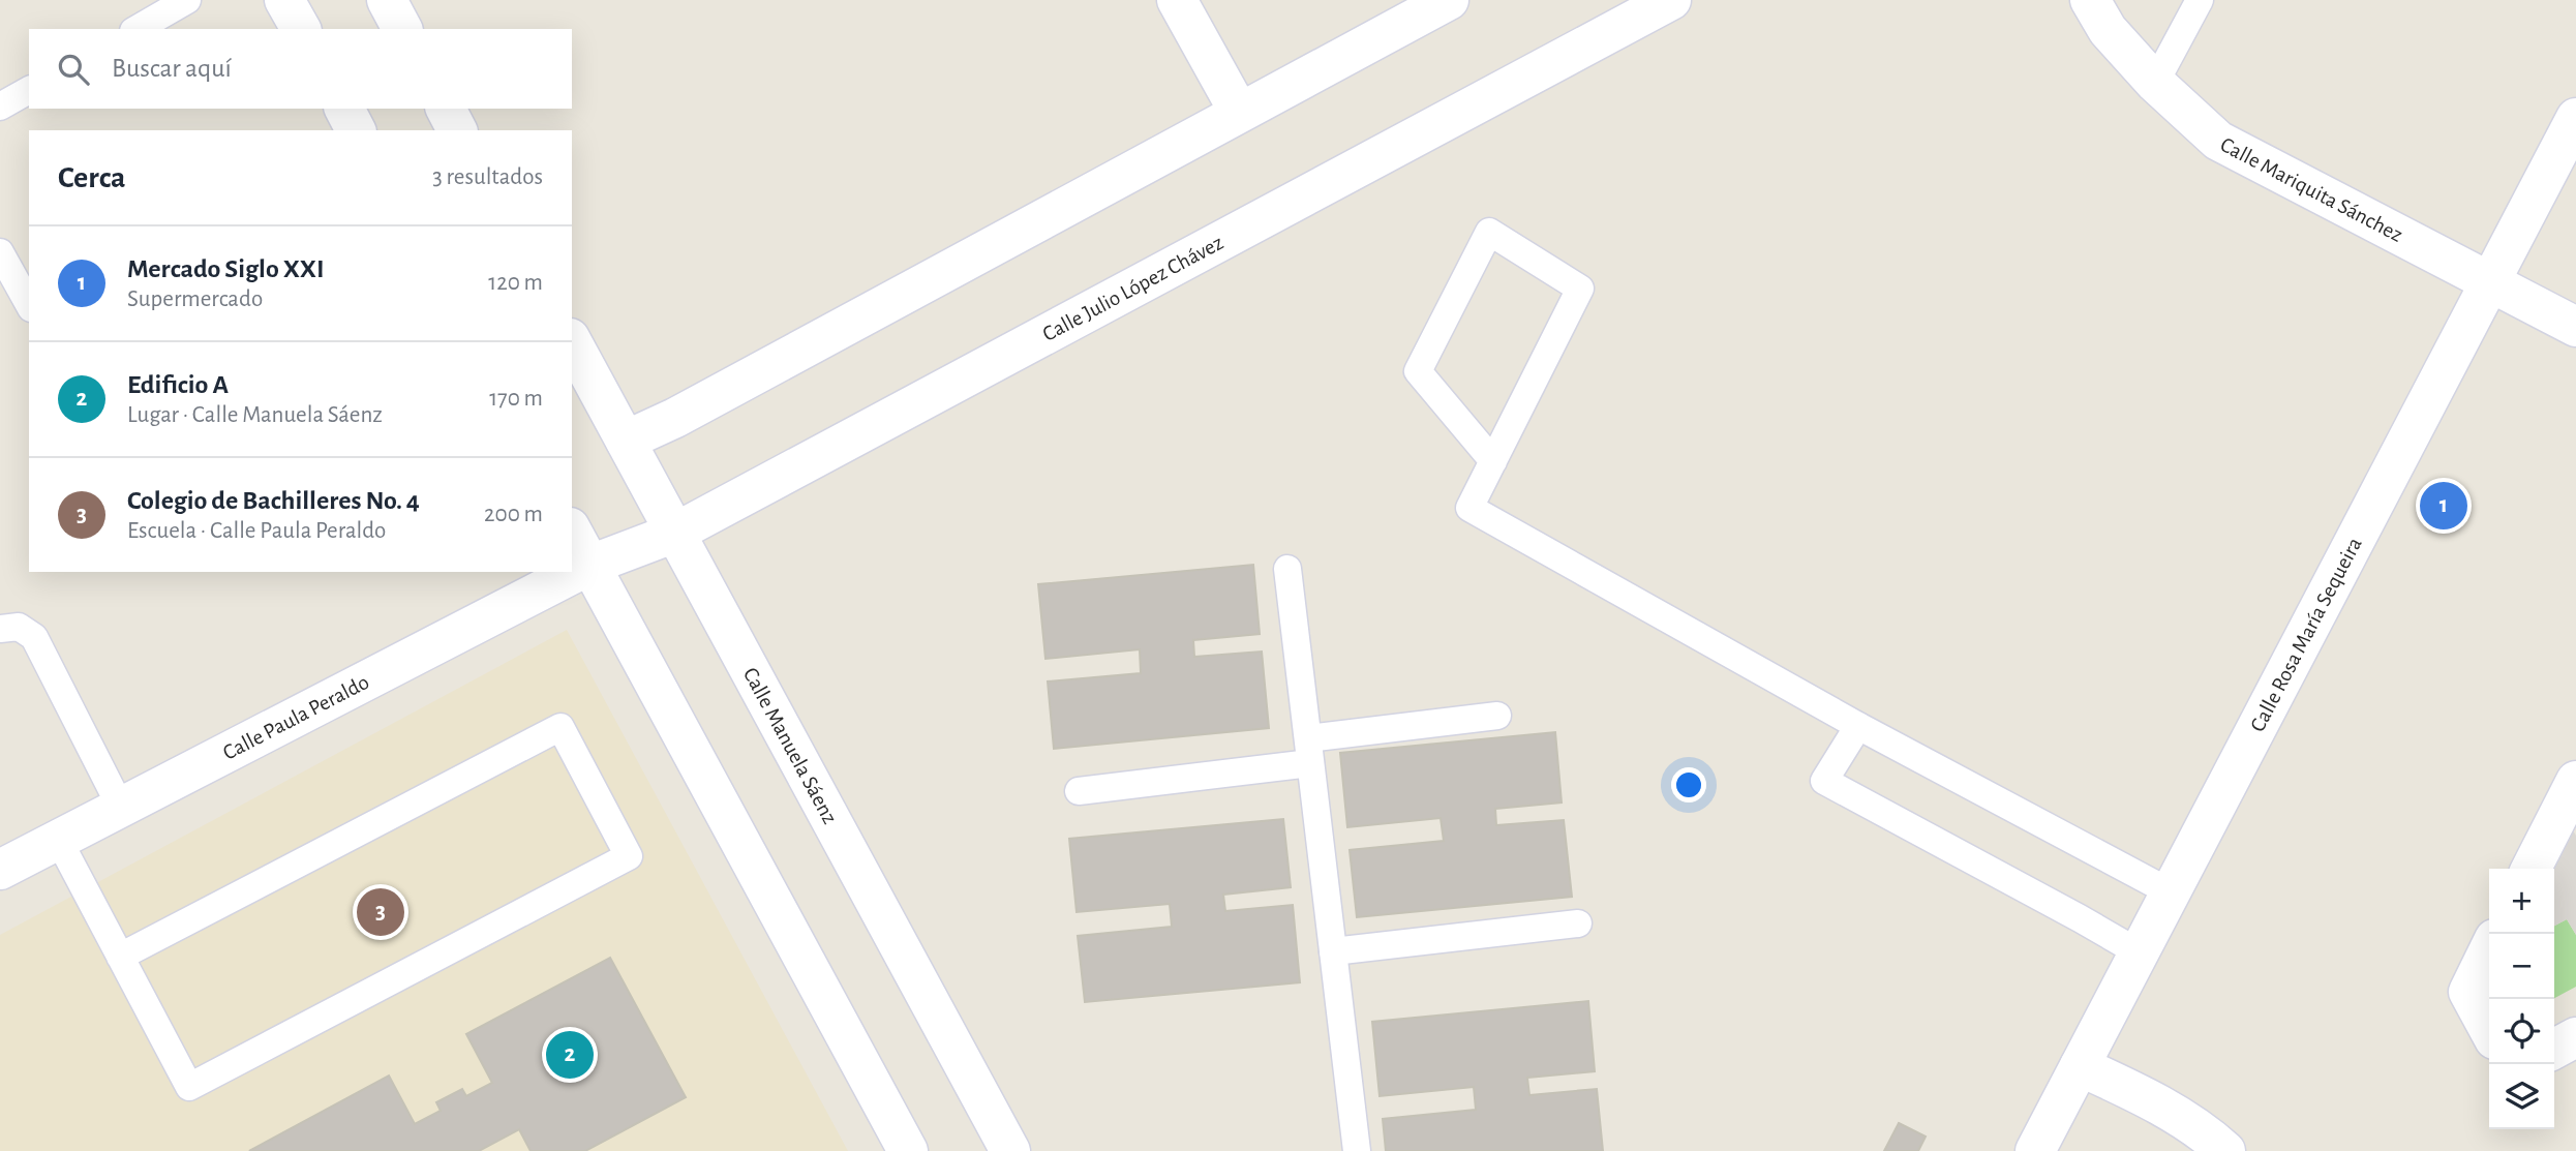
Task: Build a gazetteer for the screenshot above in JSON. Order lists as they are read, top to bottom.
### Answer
{
  "streets": {
    "street": [
      "Calle Mariquita Sánchez",
      "Calle Julio López Chávez",
      "Calle Rosa María Sequeira",
      "Calle Paula Peraldo",
      "Calle Manuela Sáenz"
    ]
  },
  "crossings": [
    ["Calle Mariquita Sánchez", "Calle Rosa María Sequeira"],
    ["Calle Julio López Chávez", "Calle Paula Peraldo"],
    ["Calle Julio López Chávez", "Calle Manuela Sáenz"]
  ],
  "page": {
    "search": "Buscar aquí",
    "heading": ["Cerca", "3 resultados"],
    "list": [
      {
        "mark": "1",
        "name": "Mercado Siglo XXI",
        "note": "Supermercado",
        "value": "120 m"
      },
      {
        "mark": "2",
        "name": "Edificio A",
        "note": "Lugar · Calle Manuela Sáenz",
        "value": "170 m"
      },
      {
        "mark": "3",
        "name": "Colegio de Bachilleres No. 4",
        "note": "Escuela · Calle Paula Peraldo",
        "value": "200 m"
      }
    ],
    "pins": ["1", "3", "2"],
    "map_buttons": ["+", "−"]
  }
}
